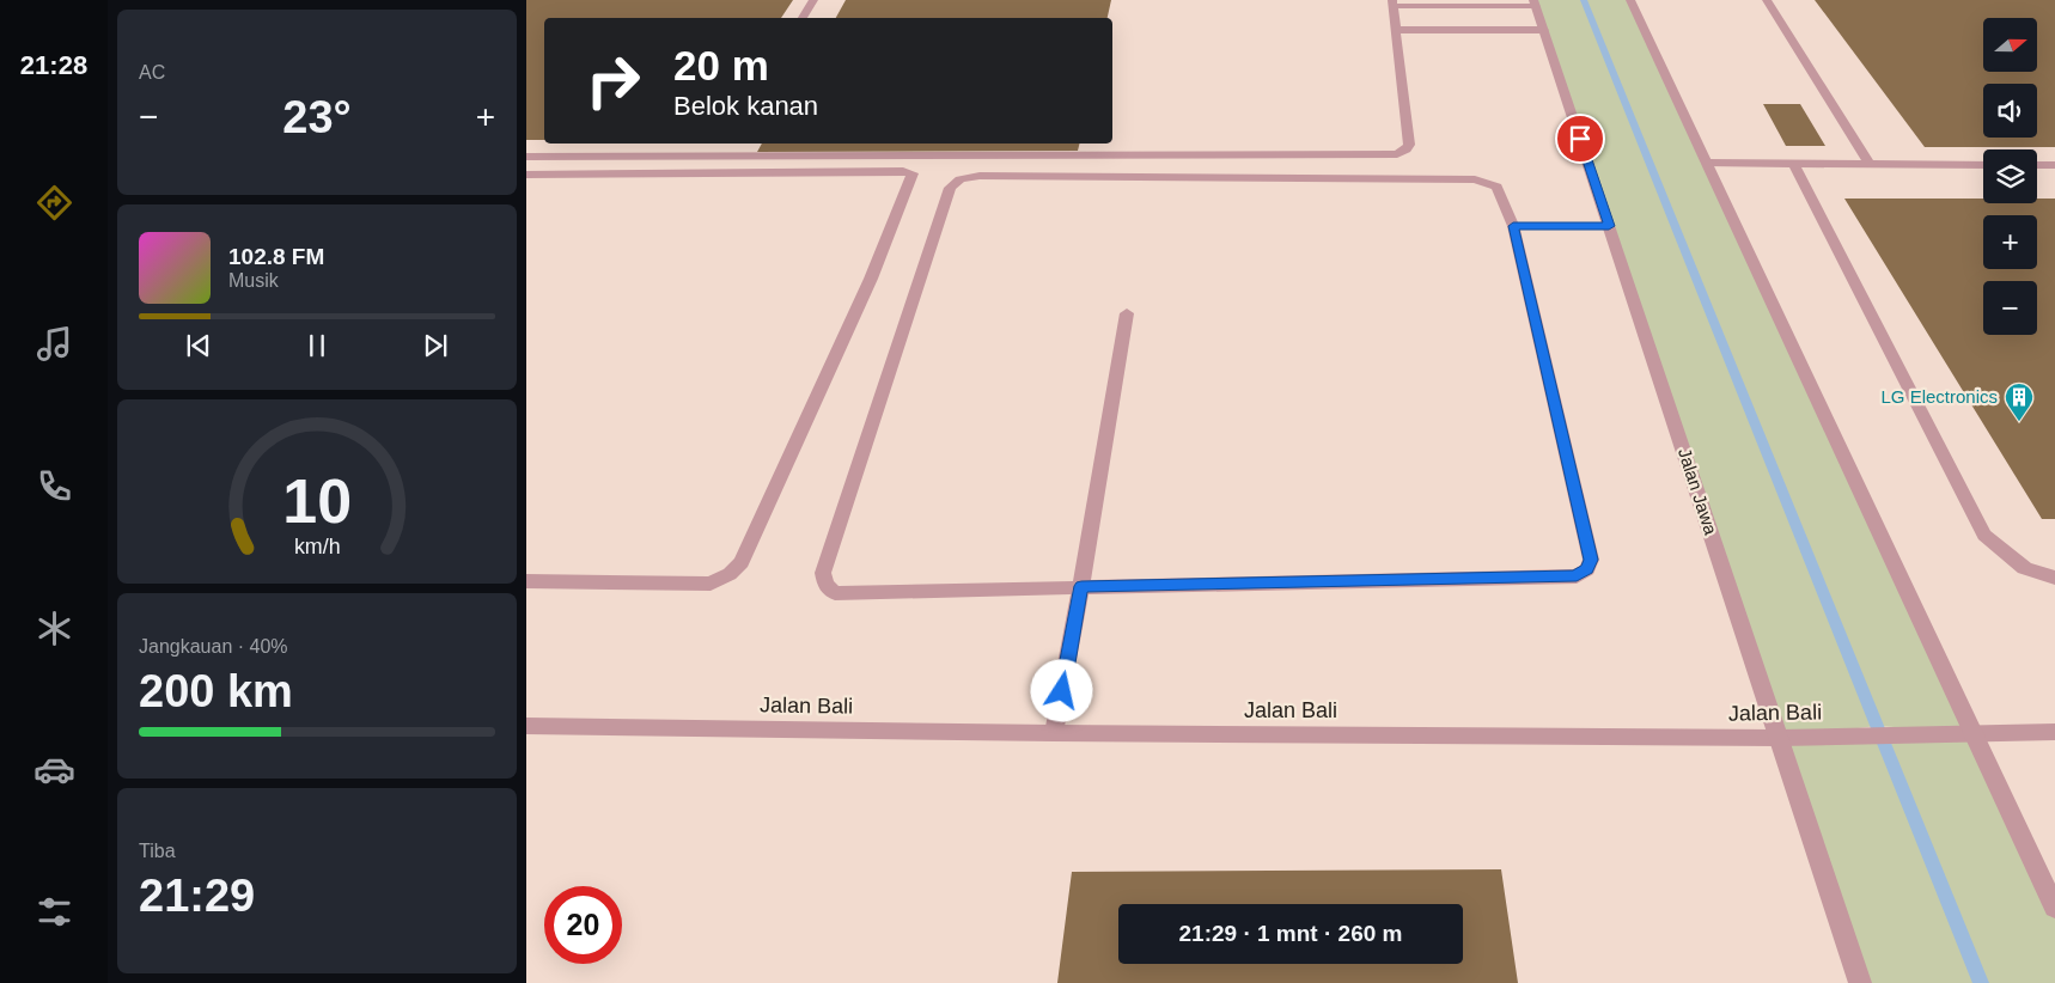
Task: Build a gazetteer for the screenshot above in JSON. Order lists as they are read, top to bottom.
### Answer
{
  "streets": {
    "street": ["Jalan Jawa", "Jalan Bali"]
  },
  "crossings": [
    ["Jalan Jawa", "Jalan Bali"]
  ],
  "places": {
    "building": ["LG Electronics"]
  },
  "north": "right",
  "page": {
    "tabs": "21:28",
    "tile": [
      "AC",
      ["Jangkauan · 40%", "200 km"],
      ["Tiba", "21:29"]
    ],
    "map_buttons": ["+", "−"],
    "turn": ["20 m", "Belok kanan"],
    "heat": ["−", "23°", "+"],
    "song": ["102.8 FM", "Musik"],
    "limit": "20",
    "trip": "21:29 · 1 mnt · 260 m",
    "gauge": ["10", "km/h"]
  }
}
